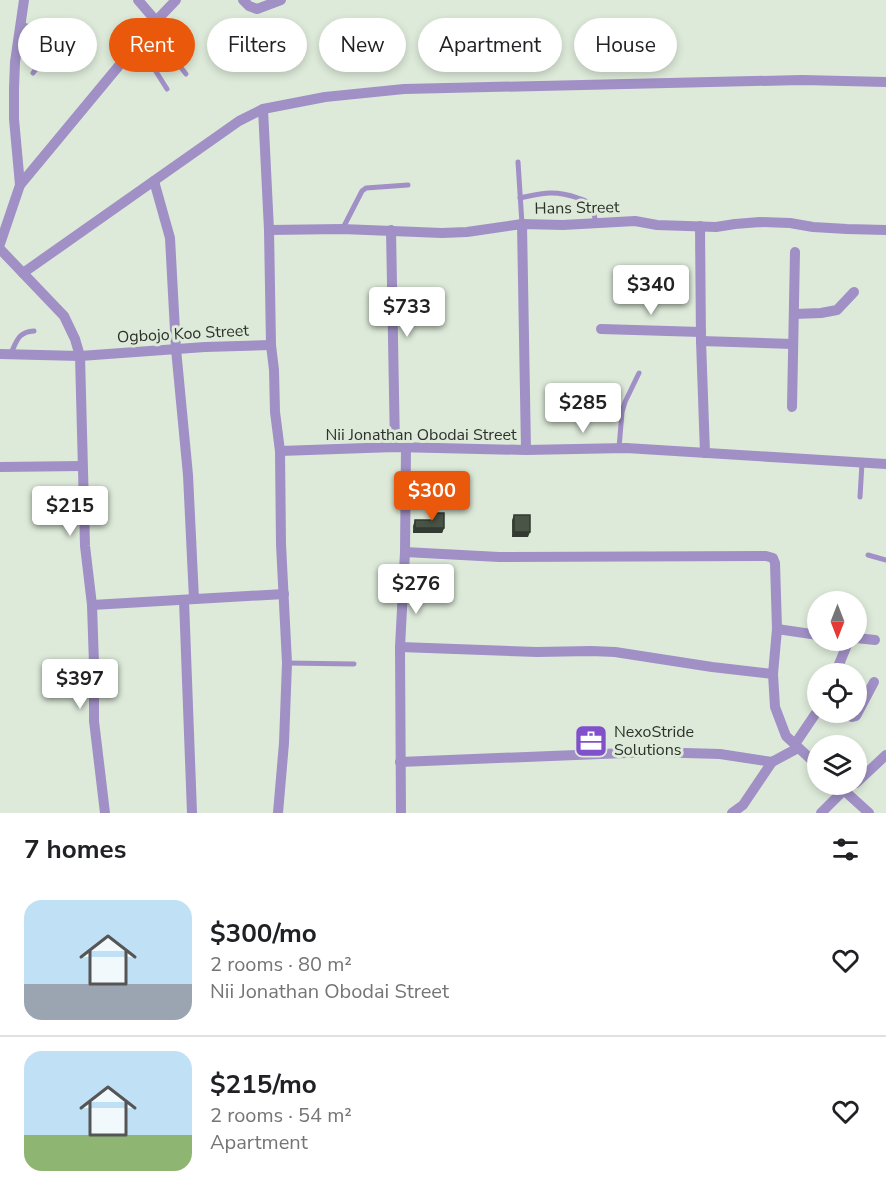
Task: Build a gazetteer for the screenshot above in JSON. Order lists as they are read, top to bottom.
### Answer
{
  "streets": {
    "street": ["Hans Street", "Ogbojo Koo Street", "Nii Jonathan Obodai Street"]
  },
  "crossings": [
    ["Ogbojo Koo Street", "Nii Jonathan Obodai Street"]
  ],
  "places": {
    "office": ["NexoStride Solutions"]
  },
  "north": "bottom",
  "page": {
    "chip": [
      "Buy",
      "Rent",
      "Filters",
      "New",
      "Apartment",
      "House"
    ],
    "price": [
      "$340",
      "$733",
      "$285",
      "$300",
      "$215",
      "$276",
      "$397"
    ],
    "heading": "7 homes",
    "list": [
      {
        "name": "$300/mo",
        "note": "2 rooms · 80 m² · Nii Jonathan Obodai Street"
      },
      {
        "name": "$215/mo",
        "note": "2 rooms · 54 m² · Apartment"
      }
    ]
  }
}
